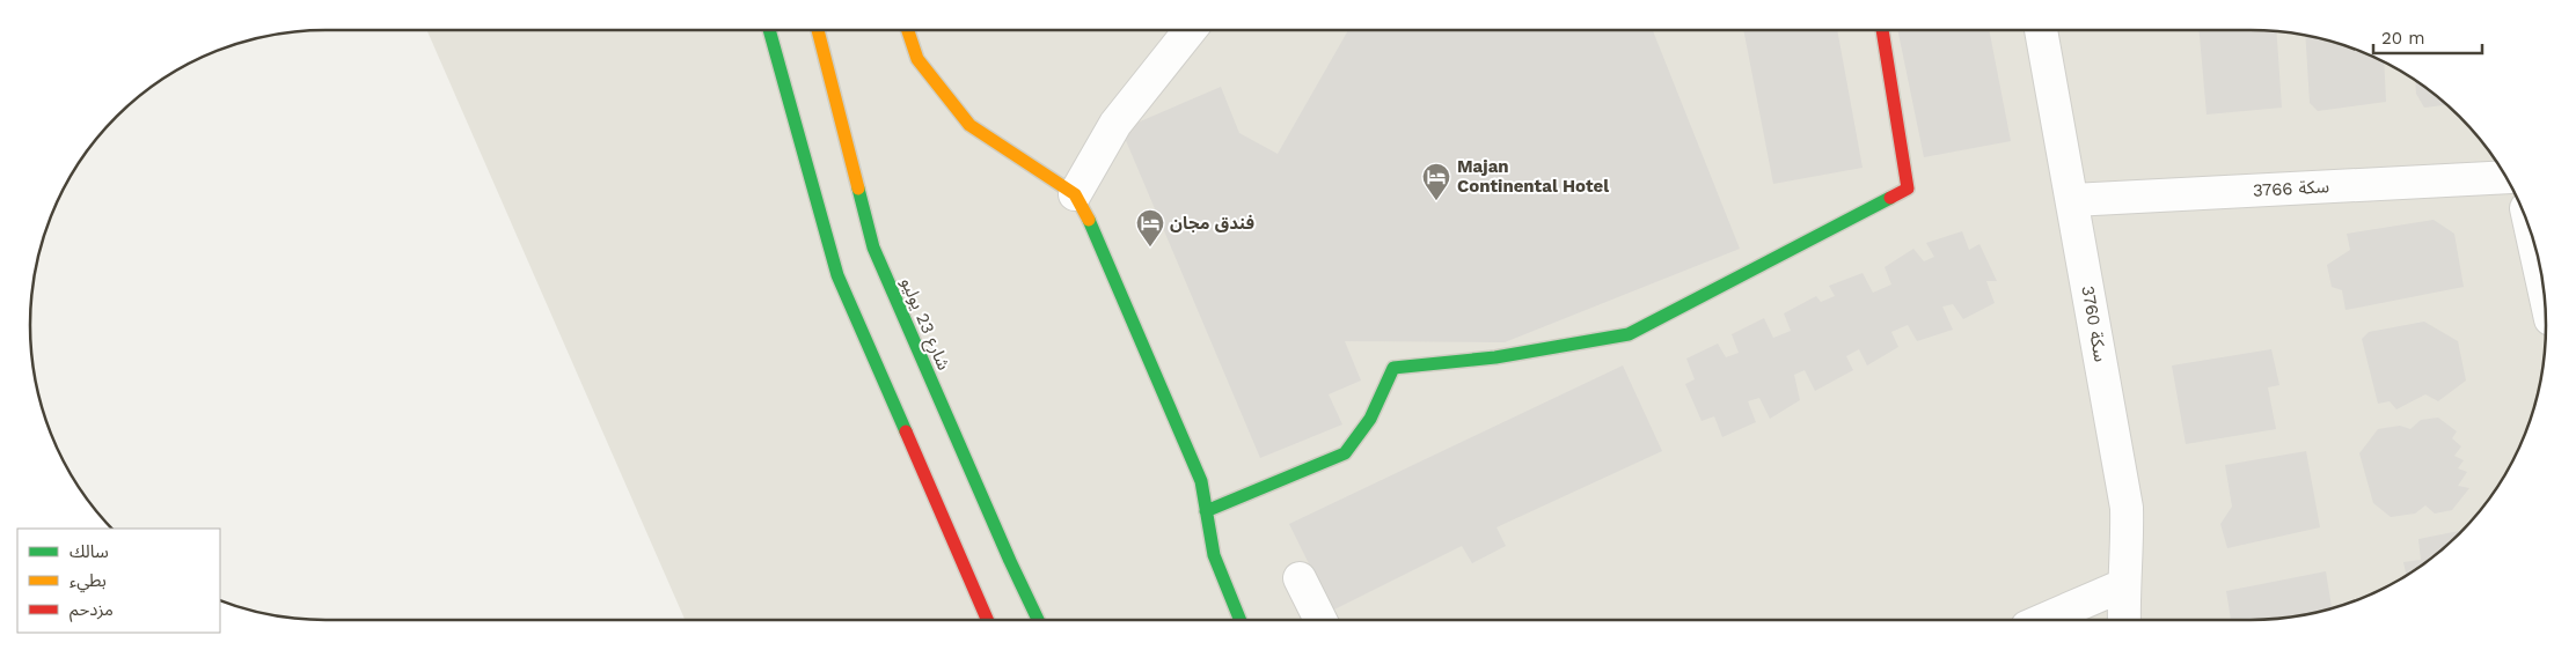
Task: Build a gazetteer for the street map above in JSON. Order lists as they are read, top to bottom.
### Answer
{
  "streets": {
    "street": ["سكة 3766", "شارع 23 يوليو", "سكة 3760"]
  },
  "crossings": [
    ["سكة 3766", "سكة 3760"]
  ],
  "places": {
    "hotel": ["Majan Continental Hotel", "فندق مجان"]
  },
  "legend": ["سالك", "بطيء", "مزدحم"],
  "scale_bar": "20 m"
}
